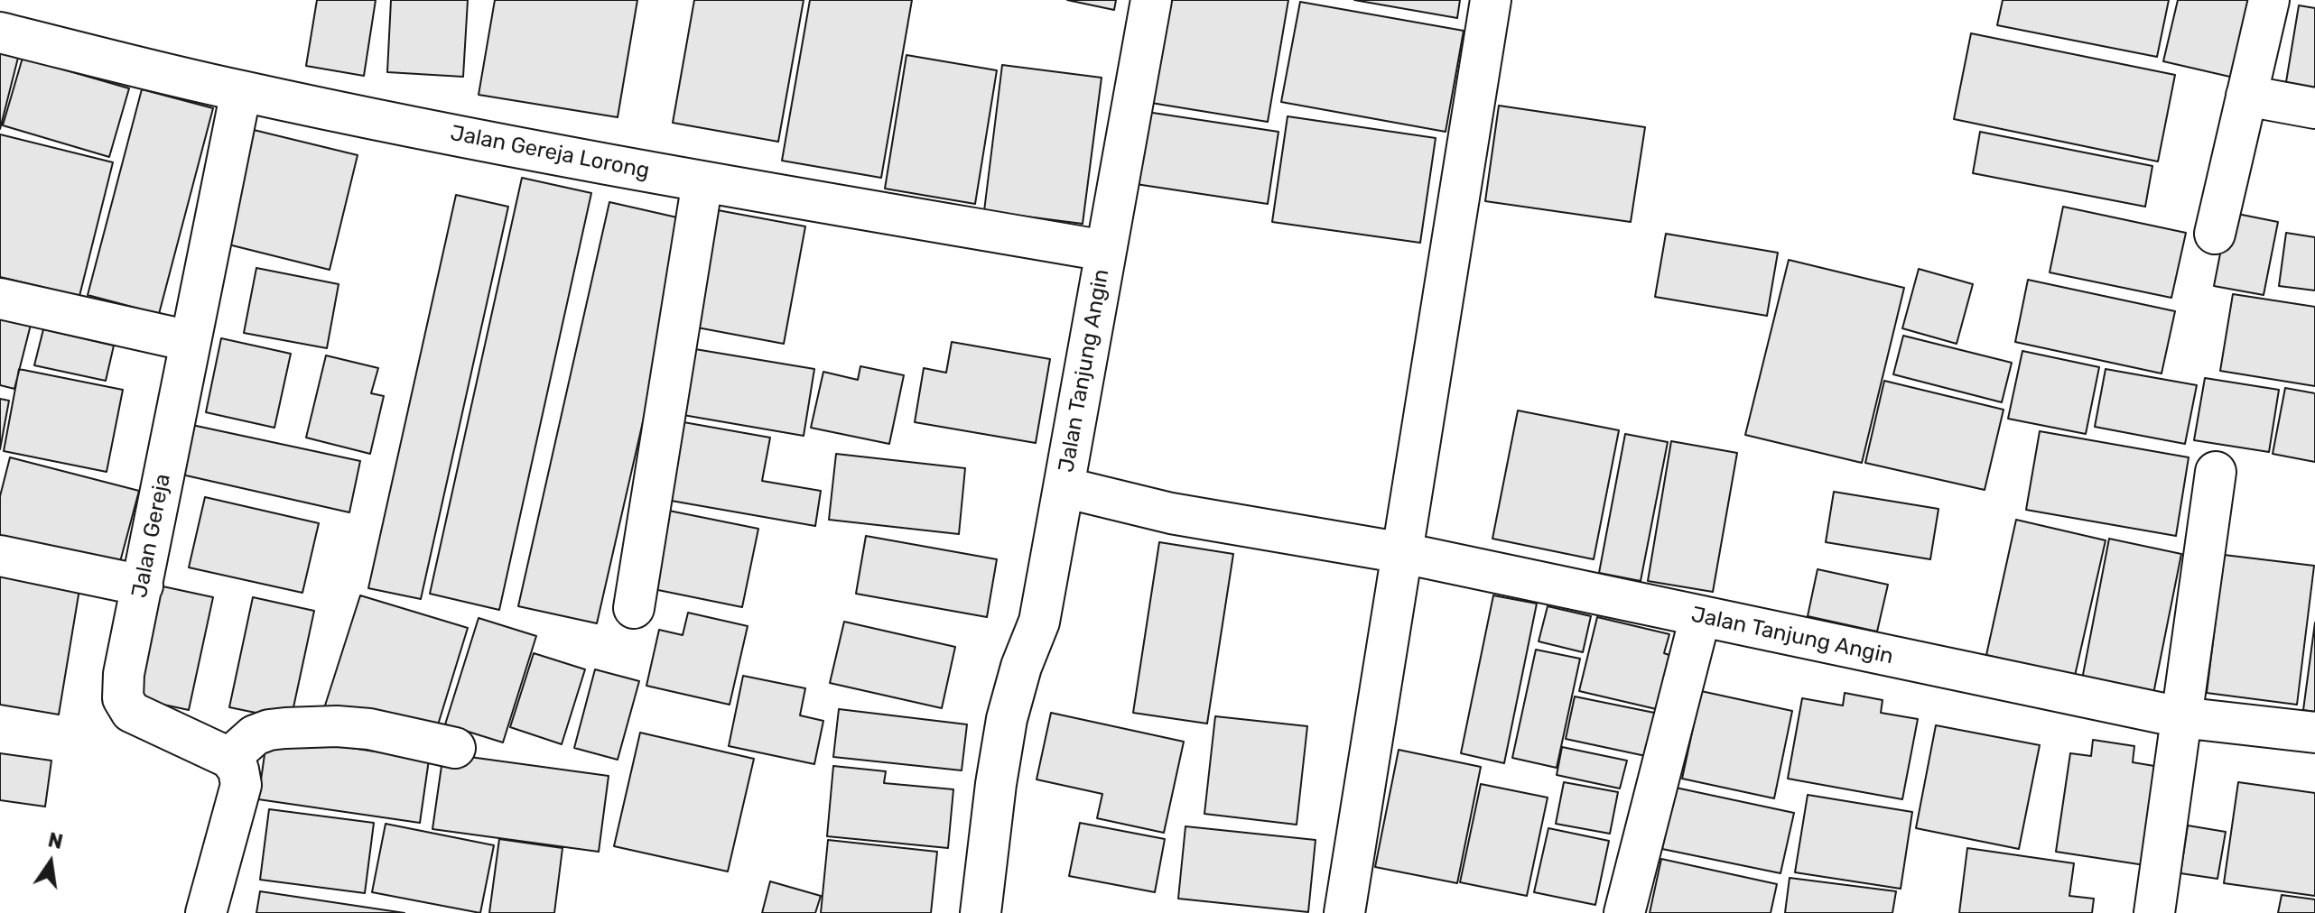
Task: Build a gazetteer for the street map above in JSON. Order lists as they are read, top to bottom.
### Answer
{
  "streets": {
    "street": ["Jalan Gereja Lorong", "Jalan Tanjung Angin", "Jalan Gereja"]
  },
  "crossings": [
    ["Jalan Gereja Lorong", "Jalan Tanjung Angin"],
    ["Jalan Gereja Lorong", "Jalan Gereja"]
  ],
  "north": "top"
}
